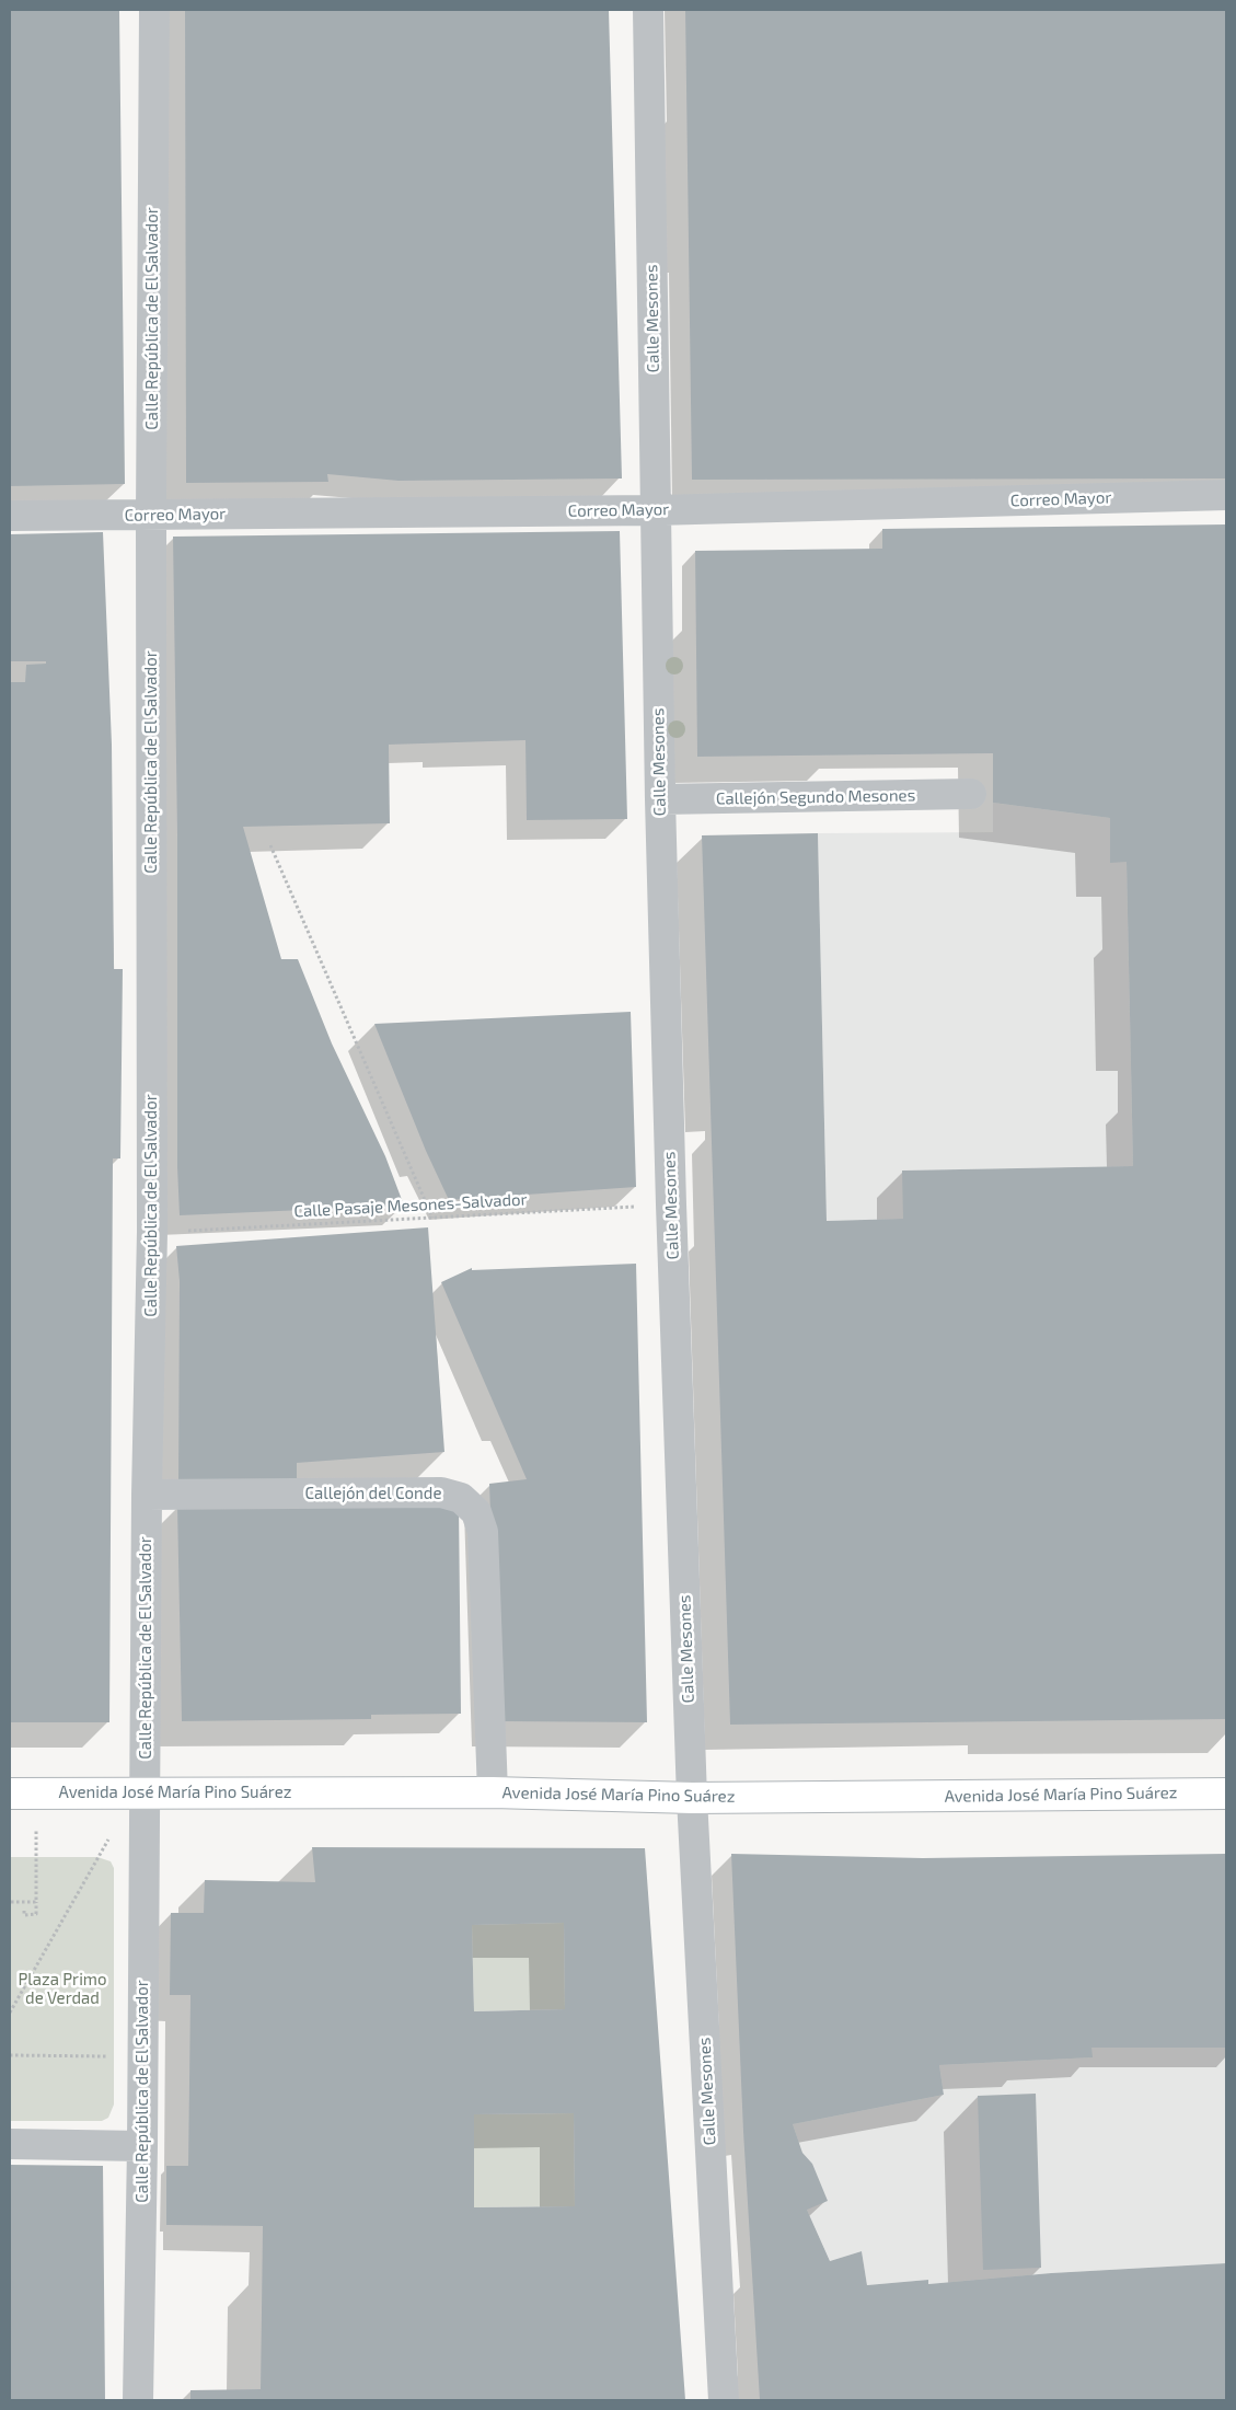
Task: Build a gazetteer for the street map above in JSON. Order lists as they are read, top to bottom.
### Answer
{
  "streets": {
    "main road": ["Avenida José María Pino Suárez"],
    "street": [
      "Calle República de El Salvador",
      "Calle Mesones",
      "Correo Mayor",
      "Callejón Segundo Mesones",
      "Callejón del Conde"
    ],
    "path": ["Calle Pasaje Mesones-Salvador"]
  },
  "crossings": [
    ["Calle República de El Salvador", "Correo Mayor"],
    ["Calle República de El Salvador", "Calle Pasaje Mesones-Salvador"],
    ["Calle República de El Salvador", "Callejón del Conde"],
    ["Calle República de El Salvador", "Avenida José María Pino Suárez"],
    ["Calle Mesones", "Correo Mayor"],
    ["Calle Mesones", "Callejón Segundo Mesones"],
    ["Calle Mesones", "Calle Pasaje Mesones-Salvador"],
    ["Calle Mesones", "Avenida José María Pino Suárez"],
    ["Callejón del Conde", "Avenida José María Pino Suárez"]
  ],
  "parks": ["Plaza Primo de Verdad"]
}
